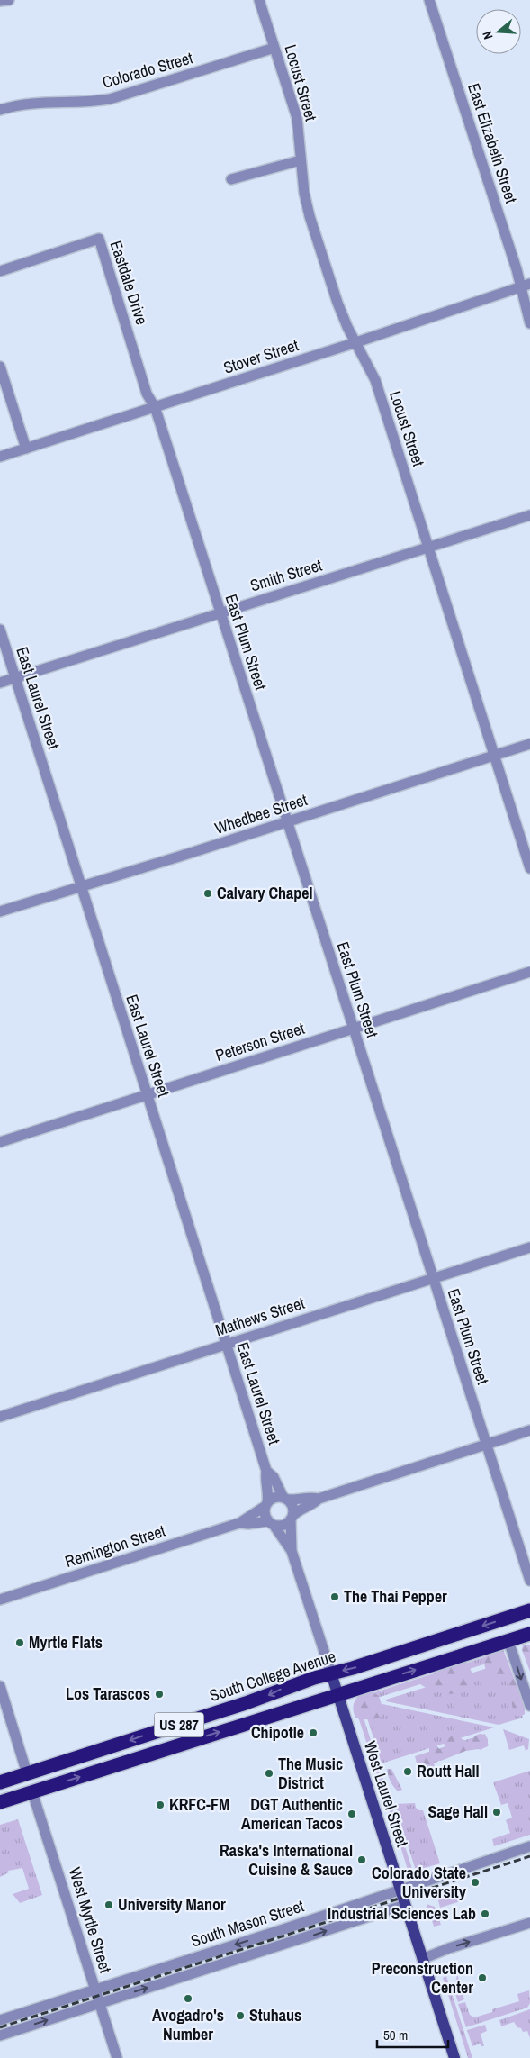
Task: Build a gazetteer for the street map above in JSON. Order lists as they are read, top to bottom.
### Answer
{
  "streets": {
    "highway": ["South College Avenue", "US 287"],
    "main road": ["West Laurel Street"],
    "street": [
      "Colorado Street",
      "Locust Street",
      "East Elizabeth Street",
      "Eastdale Drive",
      "Stover Street",
      "Smith Street",
      "East Plum Street",
      "East Laurel Street",
      "Whedbee Street",
      "Peterson Street",
      "Mathews Street",
      "Remington Street",
      "West Myrtle Street",
      "South Mason Street"
    ]
  },
  "crossings": [
    ["Colorado Street", "Locust Street"],
    ["Locust Street", "Stover Street"],
    ["Locust Street", "Smith Street"],
    ["Locust Street", "Whedbee Street"],
    ["East Elizabeth Street", "Stover Street"],
    ["Eastdale Drive", "Stover Street"],
    ["Eastdale Drive", "East Plum Street"],
    ["Stover Street", "East Plum Street"],
    ["Smith Street", "East Plum Street"],
    ["Smith Street", "East Laurel Street"],
    ["East Plum Street", "Whedbee Street"],
    ["East Plum Street", "Peterson Street"],
    ["East Plum Street", "Mathews Street"],
    ["East Laurel Street", "Whedbee Street"],
    ["East Laurel Street", "Peterson Street"],
    ["East Laurel Street", "Mathews Street"],
    ["East Laurel Street", "Remington Street"],
    ["US 287", "West Laurel Street"],
    ["US 287", "West Myrtle Street"],
    ["West Laurel Street", "South Mason Street"],
    ["West Myrtle Street", "South Mason Street"]
  ],
  "places": [
    "Calvary Chapel",
    "The Thai Pepper",
    "Myrtle Flats",
    "Los Tarascos",
    "Chipotle",
    "Routt Hall",
    "The Music District",
    "KRFC-FM",
    "Sage Hall",
    "DGT Authentic American Tacos",
    "Raska's International Cuisine & Sauce",
    "Colorado State University",
    "University Manor",
    "Industrial Sciences Lab",
    "Preconstruction Center",
    "Avogadro's Number",
    "Stuhaus"
  ],
  "scale_bar": "50 m",
  "north": "left"
}
